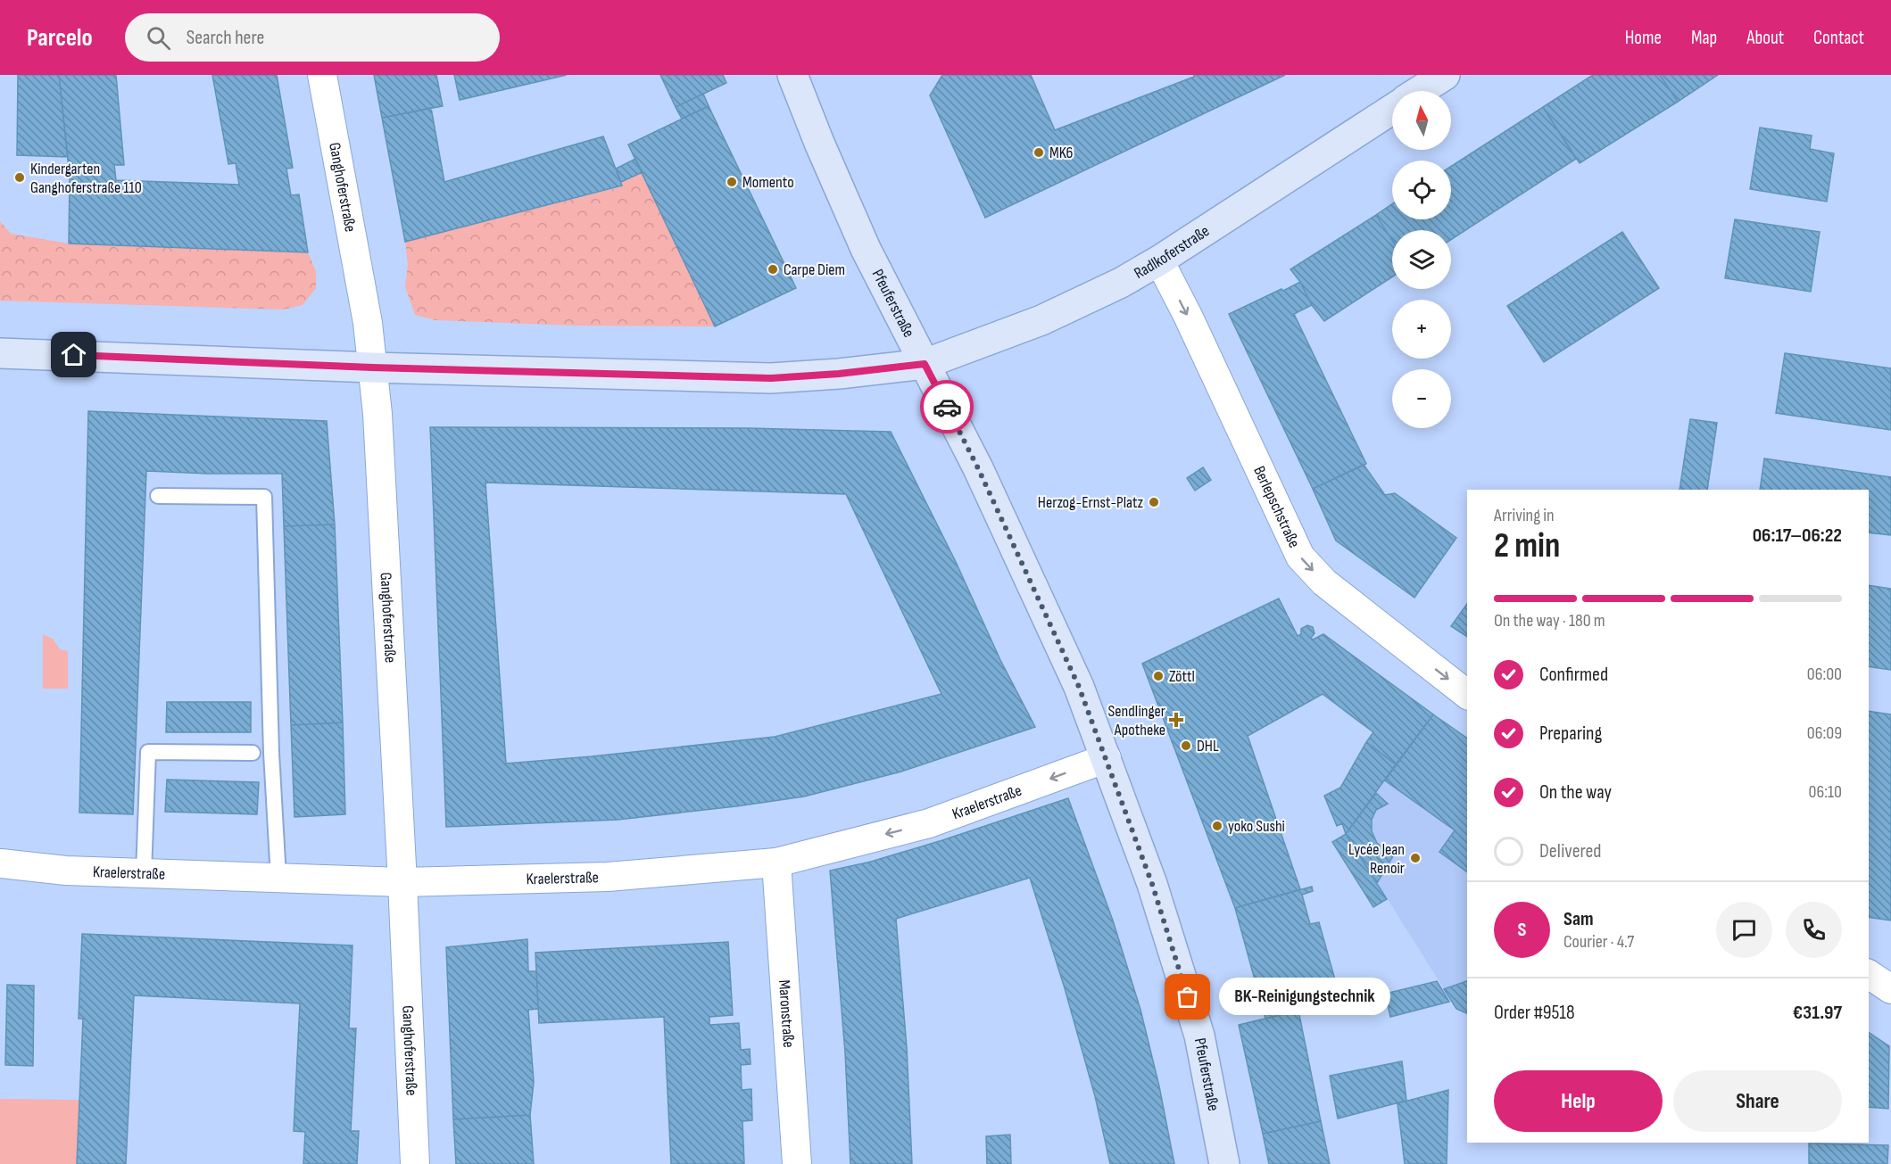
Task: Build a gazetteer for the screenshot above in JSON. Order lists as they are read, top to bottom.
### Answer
{
  "streets": {
    "main road": ["Radlkoferstraße", "Pfeuferstraße"],
    "street": [
      "Ganghoferstraße",
      "Berlepschstraße",
      "Kraelerstraße",
      "Maronstraße"
    ]
  },
  "crossings": [
    ["Ganghoferstraße", "Radlkoferstraße"],
    ["Ganghoferstraße", "Kraelerstraße"],
    ["Radlkoferstraße", "Pfeuferstraße"],
    ["Radlkoferstraße", "Berlepschstraße"],
    ["Pfeuferstraße", "Kraelerstraße"],
    ["Kraelerstraße", "Maronstraße"]
  ],
  "one_way": ["Berlepschstraße"],
  "places": {
    "other": [
      "MK6",
      "Kindergarten Ganghoferstraße 110",
      "Momento",
      "Carpe Diem",
      "Herzog-Ernst-Platz",
      "Zöttl",
      "DHL",
      "yoko Sushi",
      "Lycée Jean Renoir",
      "BK-Reinigungstechnik"
    ],
    "health": ["Sendlinger Apotheke"]
  },
  "north": "top",
  "page": {
    "header": "Parcelo",
    "search": "Search here",
    "nav": [
      "Home",
      "Map",
      "About",
      "Contact"
    ],
    "map_buttons": ["+", "−"],
    "heading": ["2 min", "Arriving in", "06:17–06:22"],
    "panel": [
      "Sam",
      "Courier · 4.7",
      "Order #9518",
      "€31.97"
    ],
    "bar": "On the way · 180 m",
    "list": [
      ["Confirmed", "06:00"],
      ["Preparing", "06:09"],
      ["On the way", "06:10"],
      "Delivered"
    ],
    "round": "S",
    "bubble": "BK-Reinigungstechnik",
    "buttons": ["Help", "Share"]
  }
}
